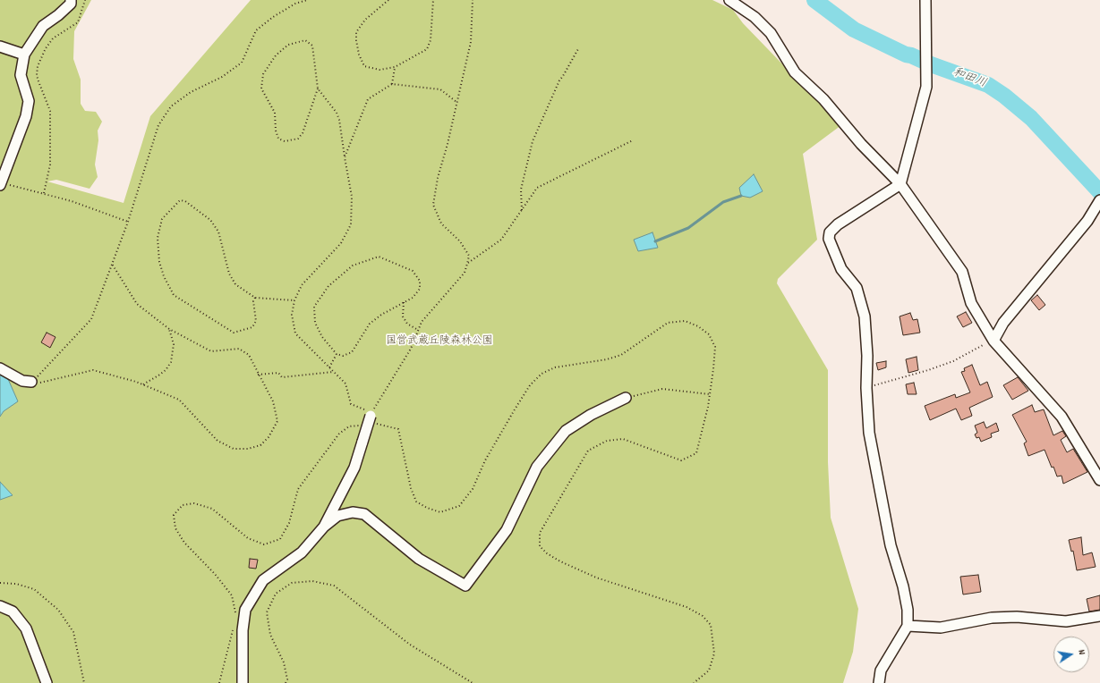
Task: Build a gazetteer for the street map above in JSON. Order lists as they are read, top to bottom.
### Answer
{
  "water": ["和田川"],
  "parks": ["国営武蔵丘陵森林公園"],
  "north": "right"
}
